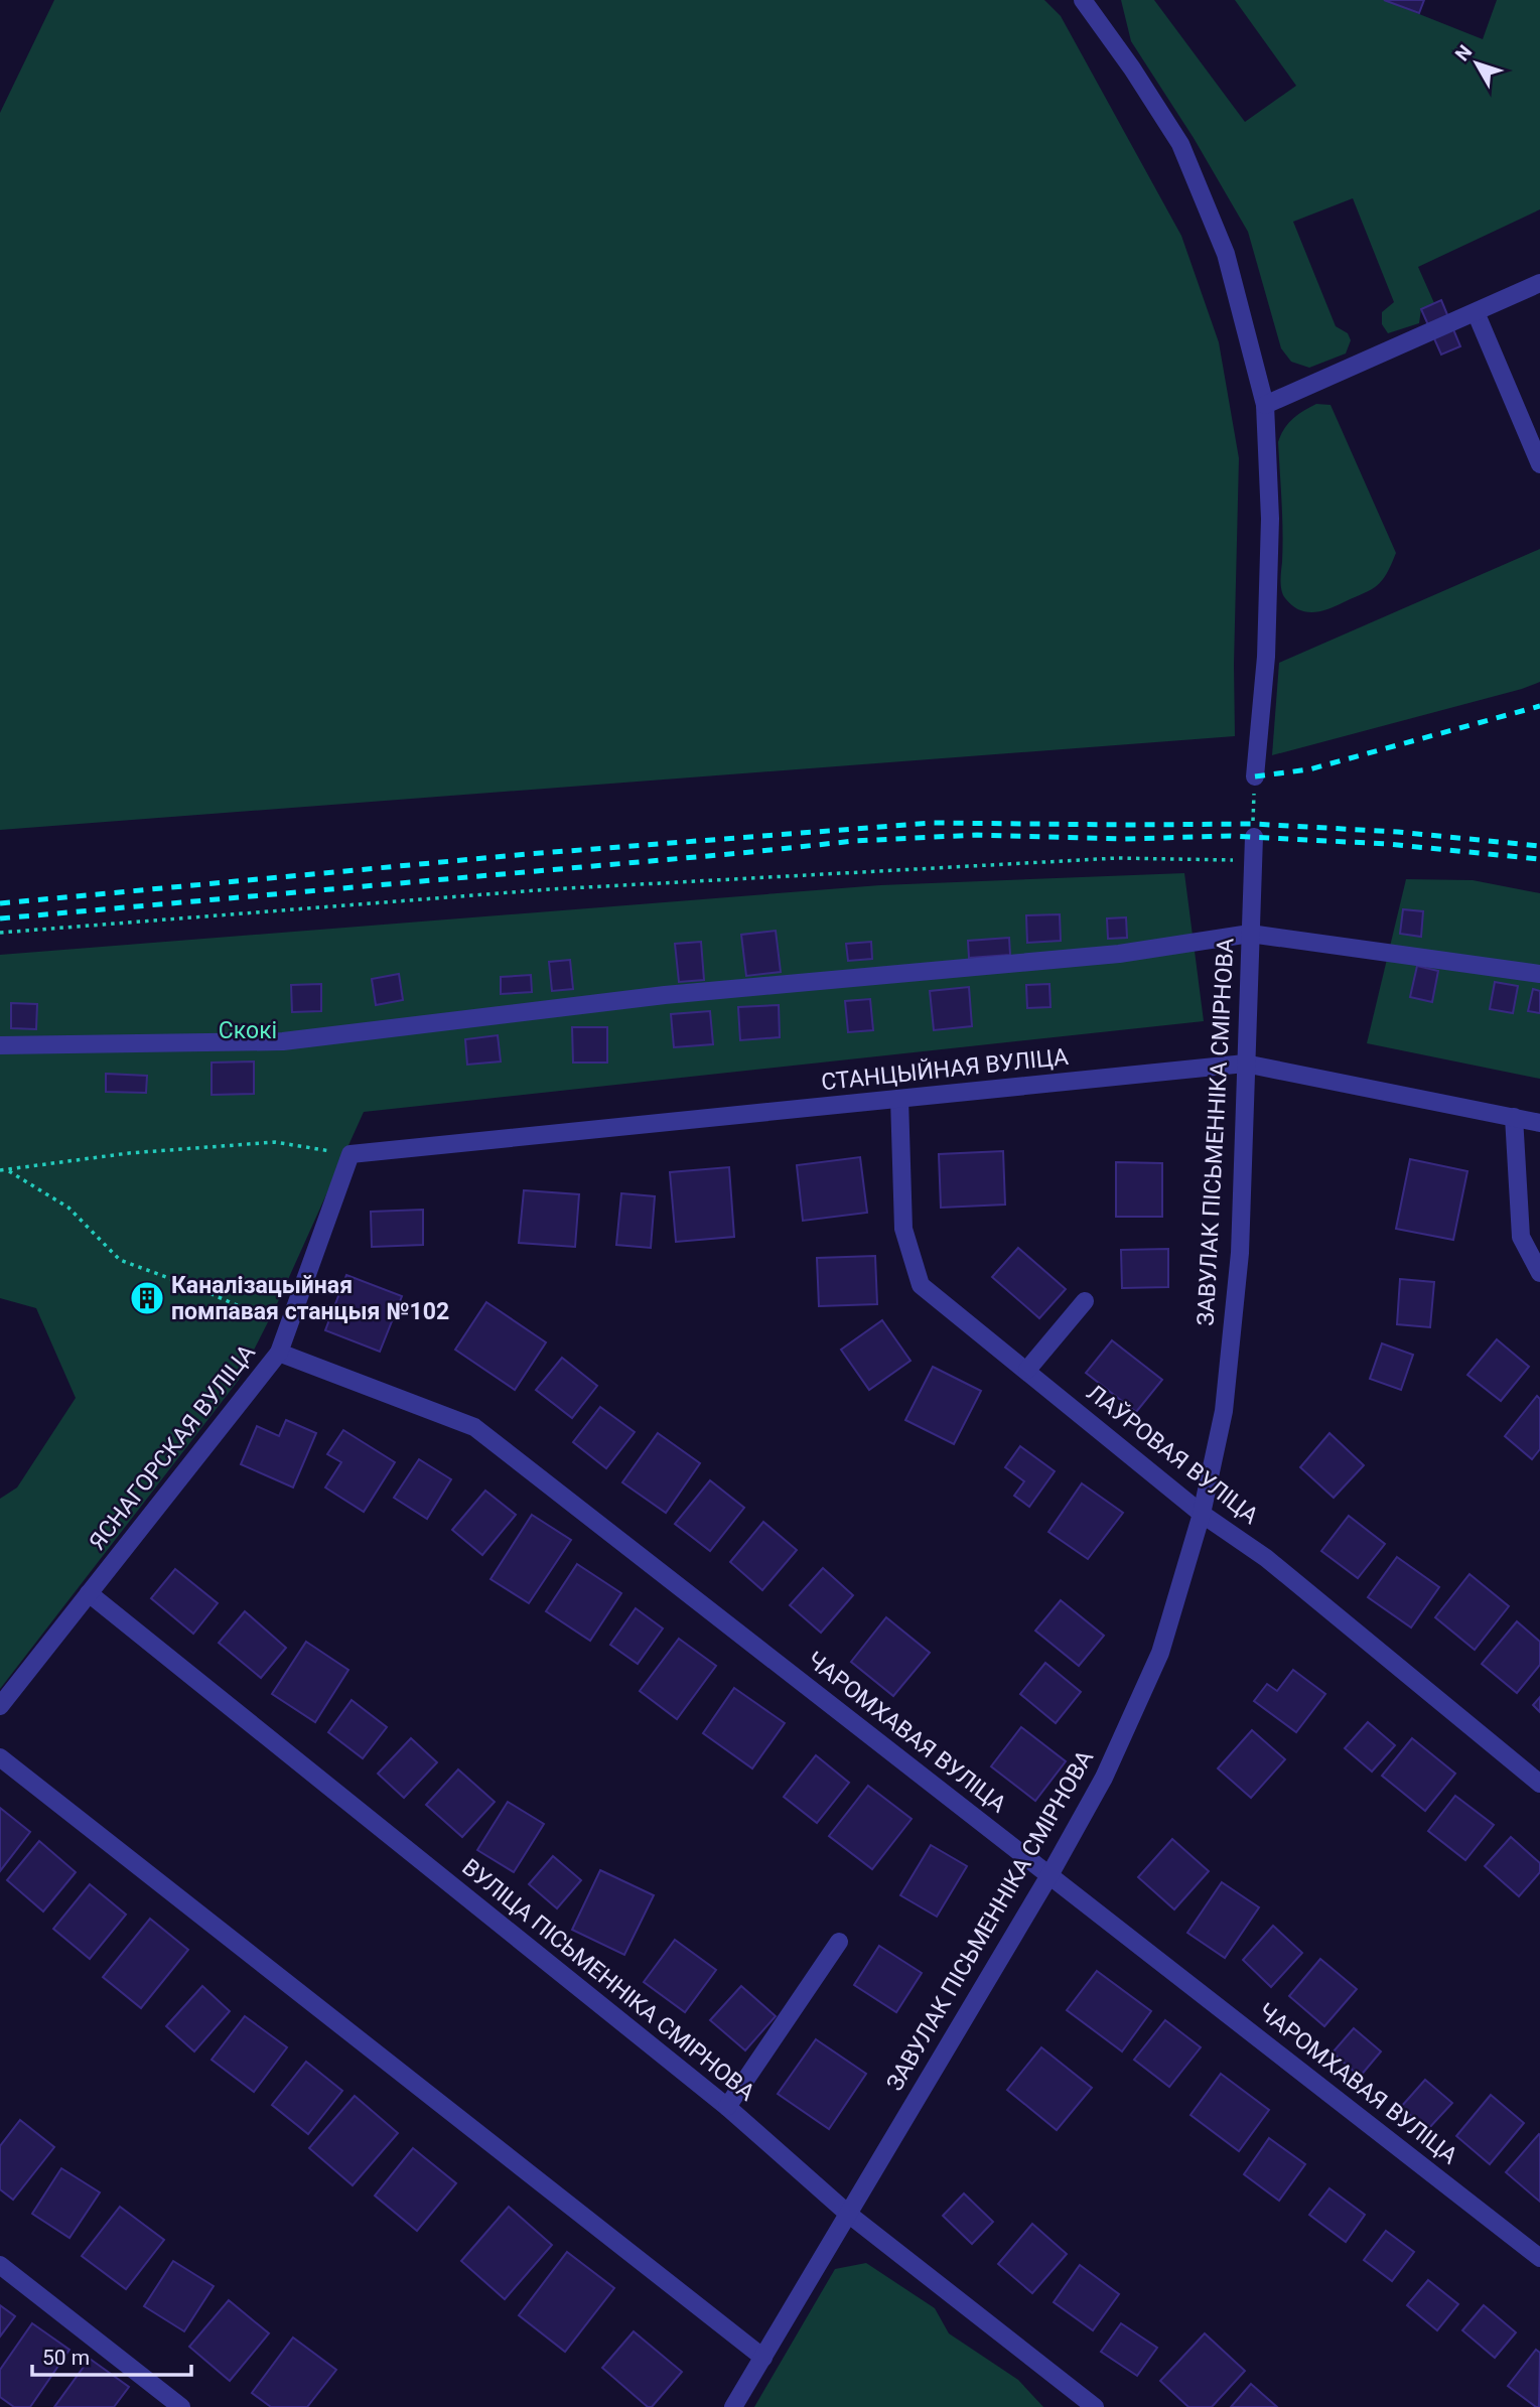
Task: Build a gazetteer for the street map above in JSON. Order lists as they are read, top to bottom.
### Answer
{
  "streets": {
    "street": [
      "СТАНЦЫЙНАЯ ВУЛІЦА",
      "ЗАВУЛАК ПІСЬМЕННІКА СМІРНОВА",
      "ЯСНАГОРСКАЯ ВУЛІЦА",
      "ЛАЎРОВАЯ ВУЛІЦА",
      "ЧАРОМХАВАЯ ВУЛІЦА",
      "ВУЛІЦА ПІСЬМЕННІКА СМІРНОВА"
    ]
  },
  "crossings": [
    ["СТАНЦЫЙНАЯ ВУЛІЦА", "ЗАВУЛАК ПІСЬМЕННІКА СМІРНОВА"],
    ["СТАНЦЫЙНАЯ ВУЛІЦА", "ЯСНАГОРСКАЯ ВУЛІЦА"],
    ["СТАНЦЫЙНАЯ ВУЛІЦА", "ЛАЎРОВАЯ ВУЛІЦА"],
    ["ЗАВУЛАК ПІСЬМЕННІКА СМІРНОВА", "ЛАЎРОВАЯ ВУЛІЦА"],
    ["ЗАВУЛАК ПІСЬМЕННІКА СМІРНОВА", "ЧАРОМХАВАЯ ВУЛІЦА"],
    ["ЗАВУЛАК ПІСЬМЕННІКА СМІРНОВА", "ВУЛІЦА ПІСЬМЕННІКА СМІРНОВА"],
    ["ЯСНАГОРСКАЯ ВУЛІЦА", "ЧАРОМХАВАЯ ВУЛІЦА"],
    ["ЯСНАГОРСКАЯ ВУЛІЦА", "ВУЛІЦА ПІСЬМЕННІКА СМІРНОВА"]
  ],
  "parks": ["Скокі"],
  "places": {
    "building": ["Каналізацыйная помпавая станцыя №102"]
  },
  "scale_bar": "50 m",
  "north": "top left"
}
